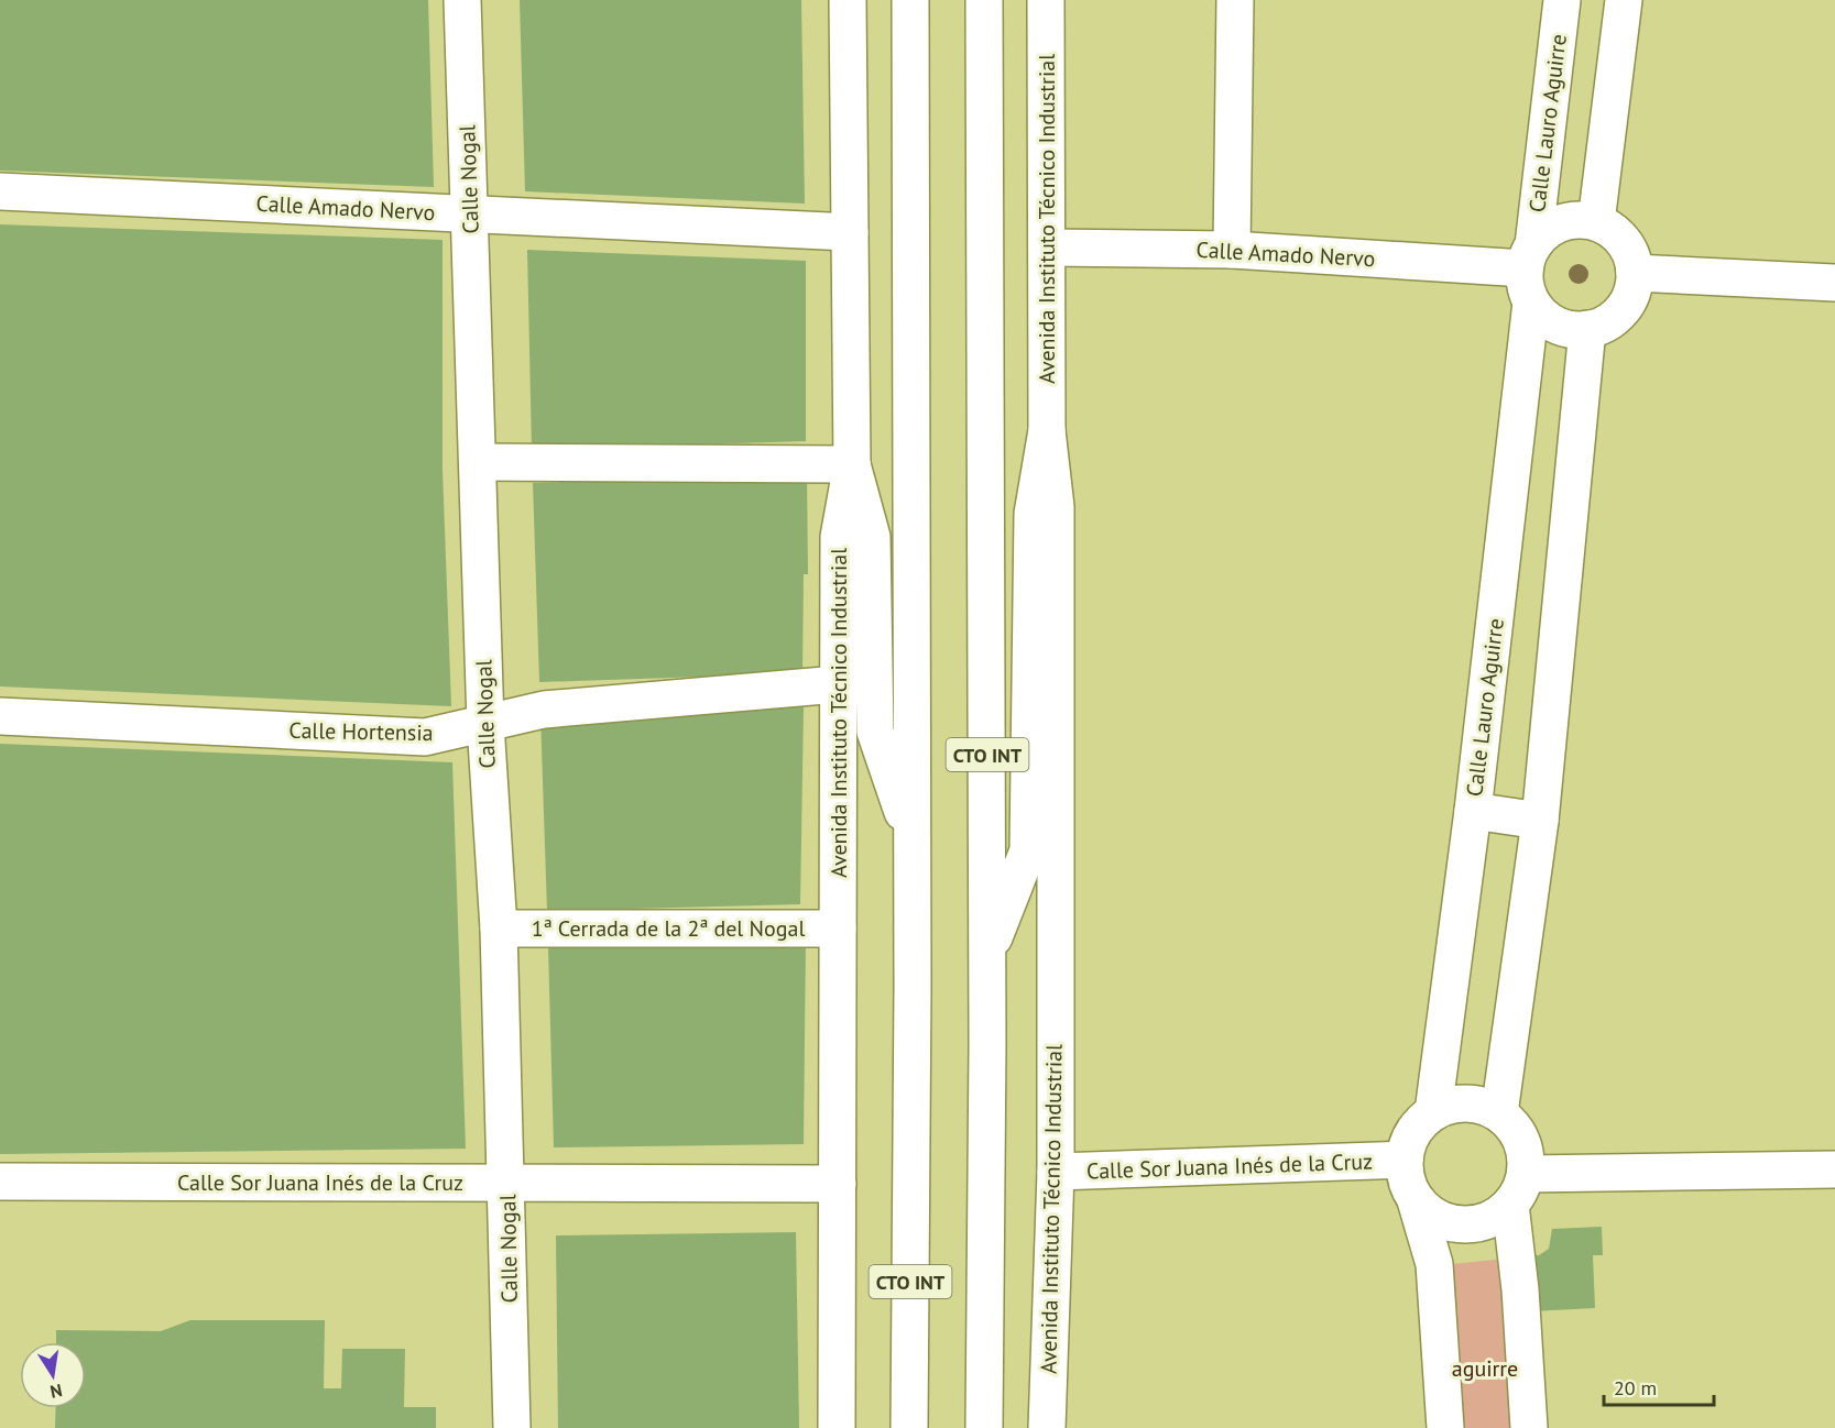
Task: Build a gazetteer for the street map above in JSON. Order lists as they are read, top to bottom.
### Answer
{
  "streets": {
    "main road": [
      "Calle Lauro Aguirre",
      "Calle Nogal",
      "Calle Amado Nervo",
      "Avenida Instituto Técnico Industrial",
      "Calle Hortensia",
      "CTO INT",
      "1ª Cerrada de la 2ª del Nogal",
      "Calle Sor Juana Inés de la Cruz"
    ]
  },
  "crossings": [
    ["Calle Lauro Aguirre", "Calle Amado Nervo"],
    ["Calle Lauro Aguirre", "Calle Sor Juana Inés de la Cruz"],
    ["Calle Nogal", "Calle Amado Nervo"],
    ["Calle Nogal", "Calle Hortensia"],
    ["Calle Nogal", "1ª Cerrada de la 2ª del Nogal"],
    ["Calle Nogal", "Calle Sor Juana Inés de la Cruz"],
    ["Calle Amado Nervo", "Avenida Instituto Técnico Industrial"],
    ["Avenida Instituto Técnico Industrial", "Calle Hortensia"],
    ["Avenida Instituto Técnico Industrial", "1ª Cerrada de la 2ª del Nogal"],
    ["Avenida Instituto Técnico Industrial", "Calle Sor Juana Inés de la Cruz"]
  ],
  "parks": ["aguirre"],
  "scale_bar": "20 m",
  "north": "bottom"
}
